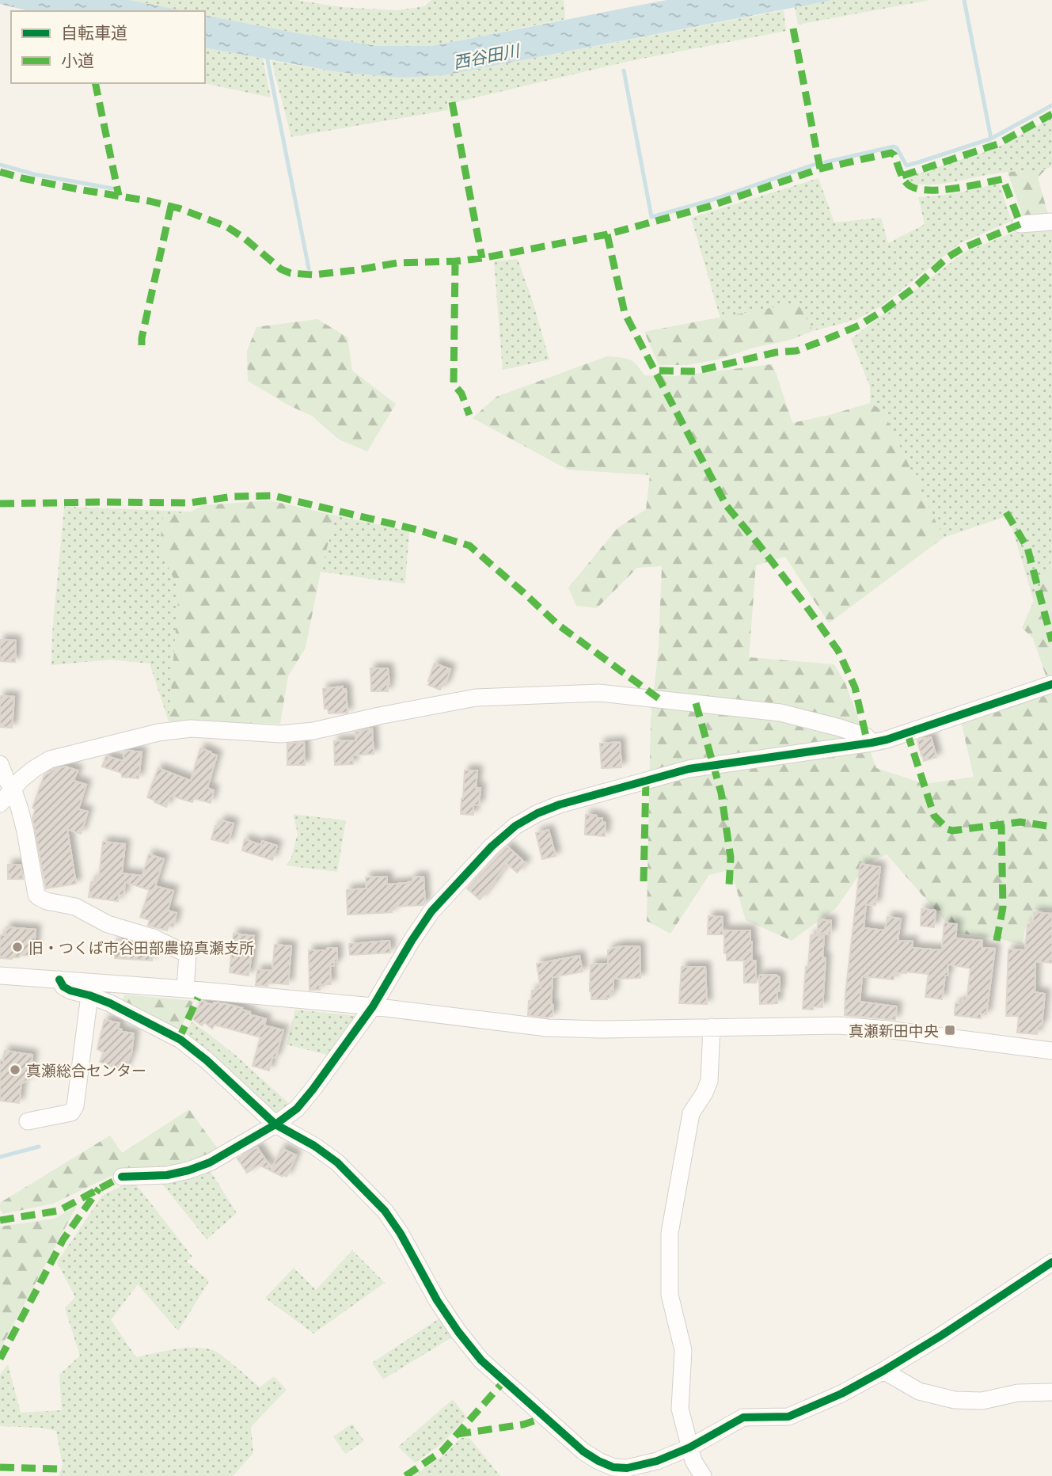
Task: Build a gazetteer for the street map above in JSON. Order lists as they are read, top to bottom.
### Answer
{
  "water": ["西谷田川"],
  "places": {
    "other": ["旧・つくば市谷田部農協真瀬支所", "真瀬総合センター"],
    "transit": ["真瀬新田中央"]
  },
  "legend": ["自転車道", "小道"]
}
